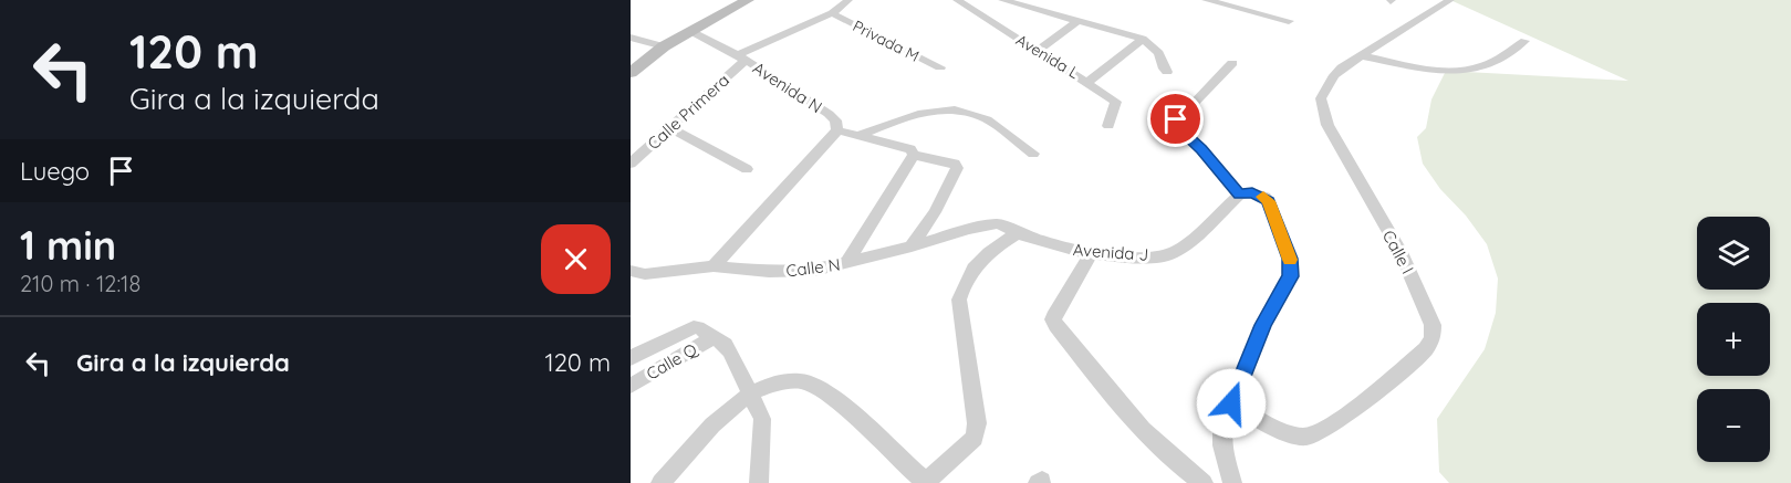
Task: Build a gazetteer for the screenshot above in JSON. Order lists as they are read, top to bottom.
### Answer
{
  "streets": {
    "street": [
      "Privada M",
      "Avenida L",
      "Avenida N",
      "Calle Primera",
      "Avenida J",
      "Calle I",
      "Calle N",
      "Calle Q"
    ]
  },
  "crossings": [
    ["Privada M", "Calle Primera"],
    ["Avenida N", "Calle Primera"],
    ["Avenida J", "Calle N"]
  ],
  "page": {
    "turn": ["120 m", "Gira a la izquierda"],
    "then": "Luego",
    "heading": ["1 min", "210 m · 12:18"],
    "map_buttons": ["+", "−"],
    "list": [
      {
        "name": "Gira a la izquierda",
        "value": "120 m"
      }
    ]
  }
}
